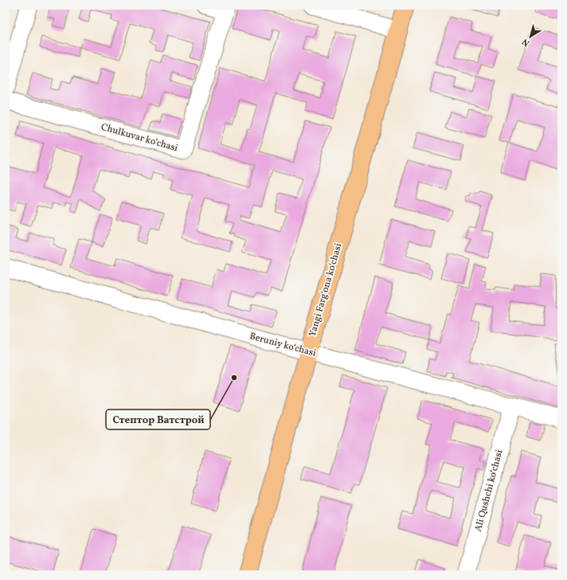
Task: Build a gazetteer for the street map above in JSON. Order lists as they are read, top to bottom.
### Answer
{
  "streets": {
    "main road": ["Yangi Fargʻona koʻchasi"],
    "street": ["Chulkuvar koʻchasi", "Beruniy koʻchasi", "Ali Qushchi koʻchasi"]
  },
  "crossings": [
    ["Yangi Fargʻona koʻchasi", "Beruniy koʻchasi"],
    ["Beruniy koʻchasi", "Ali Qushchi koʻchasi"]
  ],
  "places": ["Стептор Ватстрой"],
  "north": "bottom left"
}
